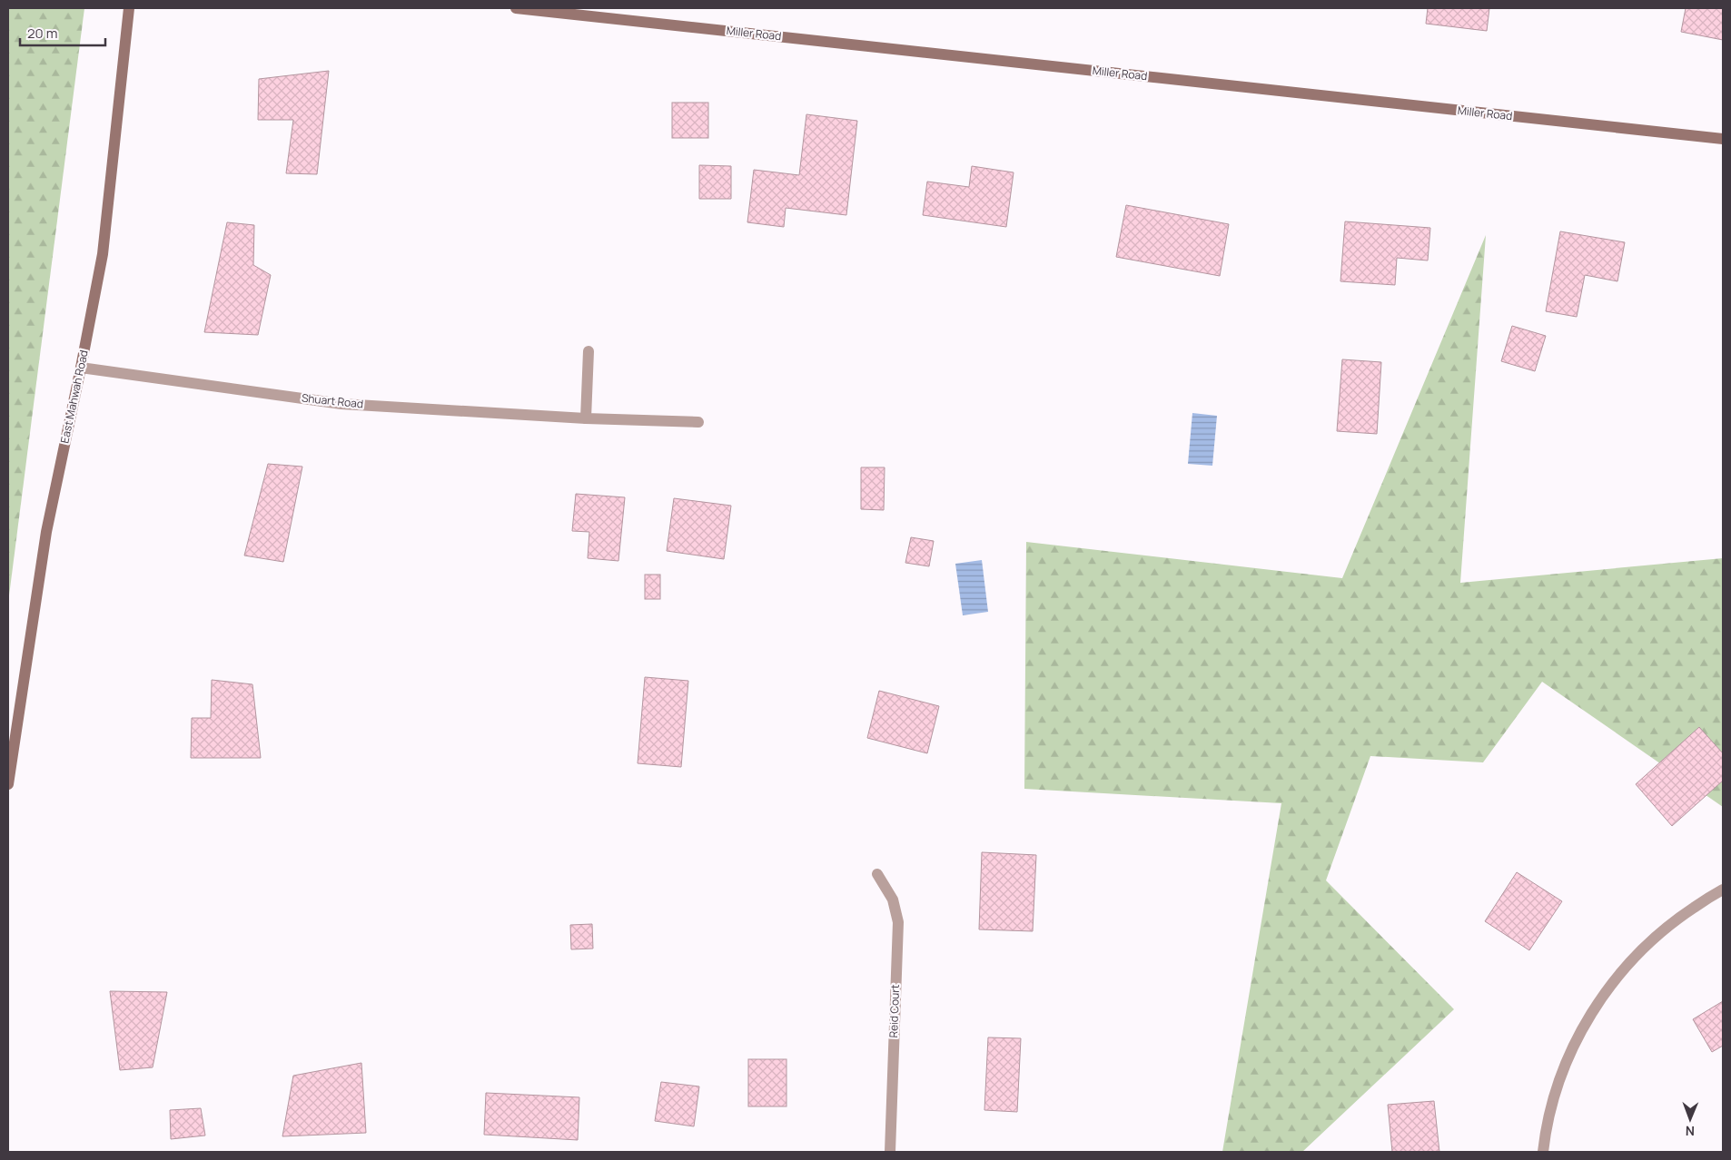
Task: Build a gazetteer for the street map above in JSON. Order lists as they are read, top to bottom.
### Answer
{
  "streets": {
    "street": [
      "Miller Road",
      "East Mahwah Road",
      "Shuart Road",
      "Reid Court"
    ]
  },
  "crossings": [
    ["East Mahwah Road", "Shuart Road"]
  ],
  "scale_bar": "20 m",
  "north": "bottom"
}
